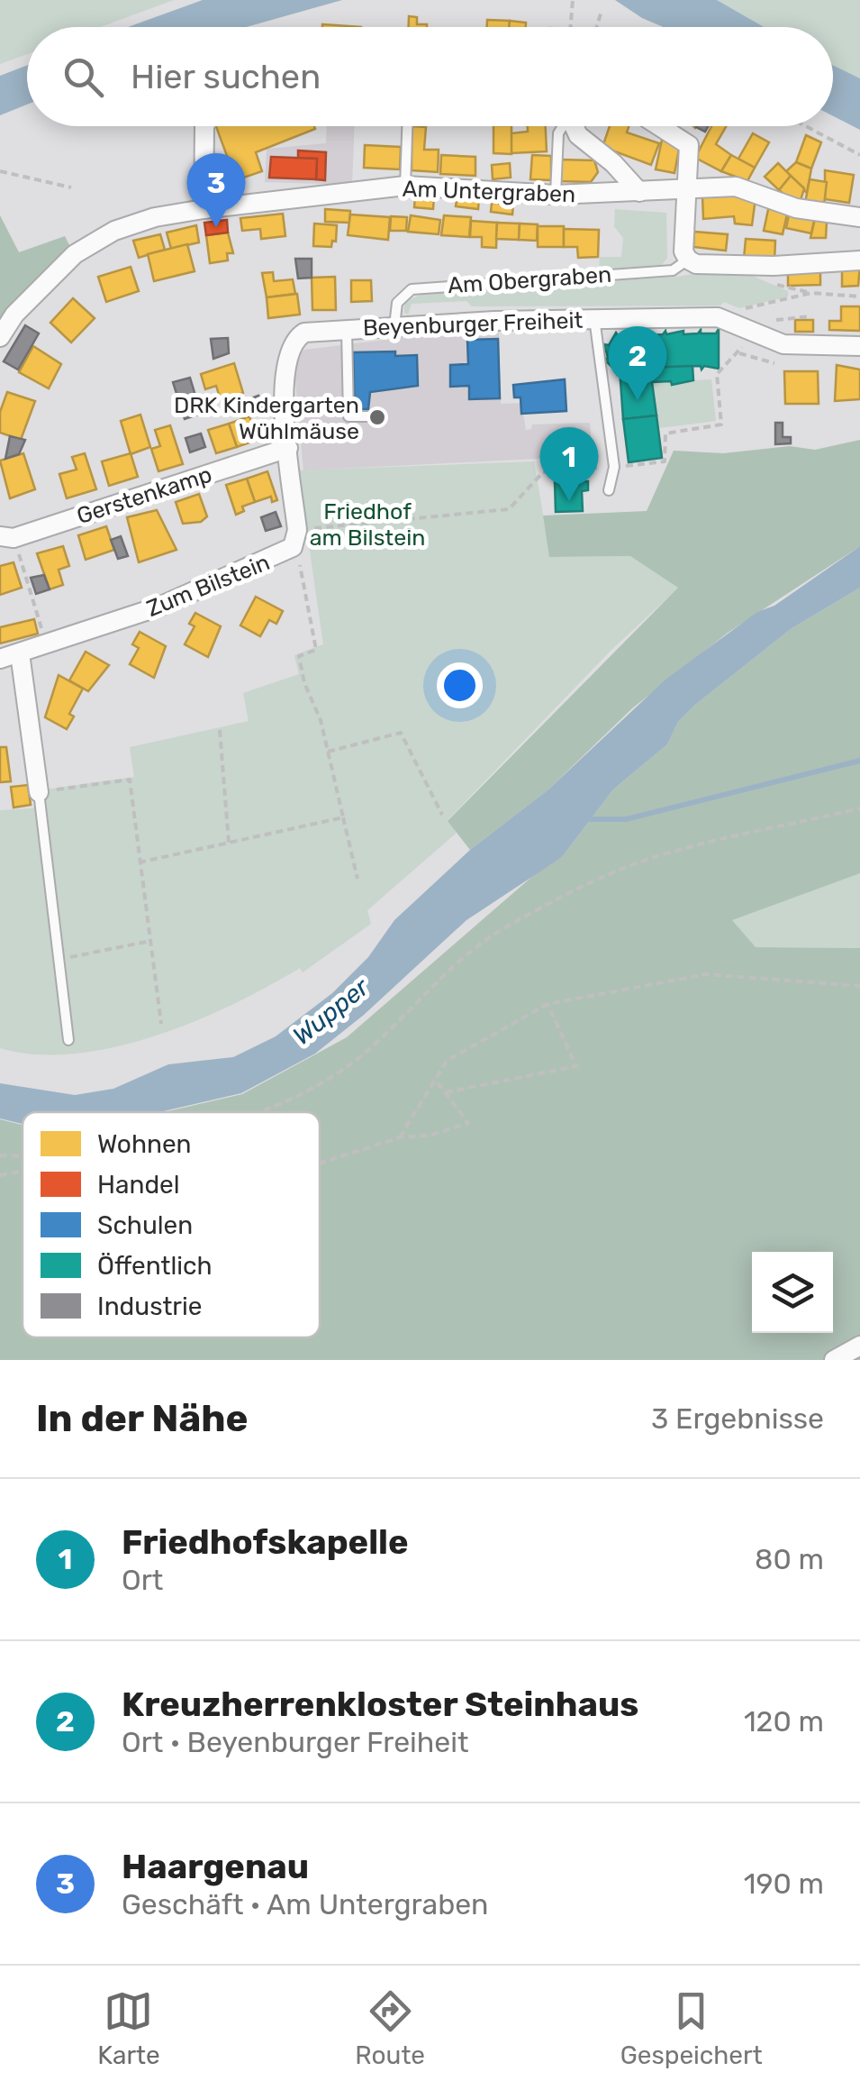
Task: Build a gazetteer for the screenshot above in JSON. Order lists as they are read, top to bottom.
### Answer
{
  "streets": {
    "street": [
      "Am Untergraben",
      "Am Obergraben",
      "Beyenburger Freiheit",
      "Gerstenkamp",
      "Zum Bilstein"
    ]
  },
  "crossings": [
    ["Am Obergraben", "Beyenburger Freiheit"],
    ["Beyenburger Freiheit", "Gerstenkamp"]
  ],
  "water": ["Wupper"],
  "parks": ["Friedhof am Bilstein"],
  "places": ["DRK Kindergarten Wühlmäuse"],
  "legend": [
    "Wohnen",
    "Handel",
    "Schulen",
    "Öffentlich",
    "Industrie"
  ],
  "page": {
    "search": "Hier suchen",
    "pins": ["3", "2", "1"],
    "heading": ["In der Nähe", "3 Ergebnisse"],
    "list": [
      {
        "mark": "1",
        "name": "Friedhofskapelle",
        "note": "Ort",
        "value": "80 m"
      },
      {
        "mark": "2",
        "name": "Kreuzherrenkloster Steinhaus",
        "note": "Ort · Beyenburger Freiheit",
        "value": "120 m"
      },
      {
        "mark": "3",
        "name": "Haargenau",
        "note": "Geschäft · Am Untergraben",
        "value": "190 m"
      }
    ],
    "nav": ["Karte", "Route", "Gespeichert"]
  }
}
